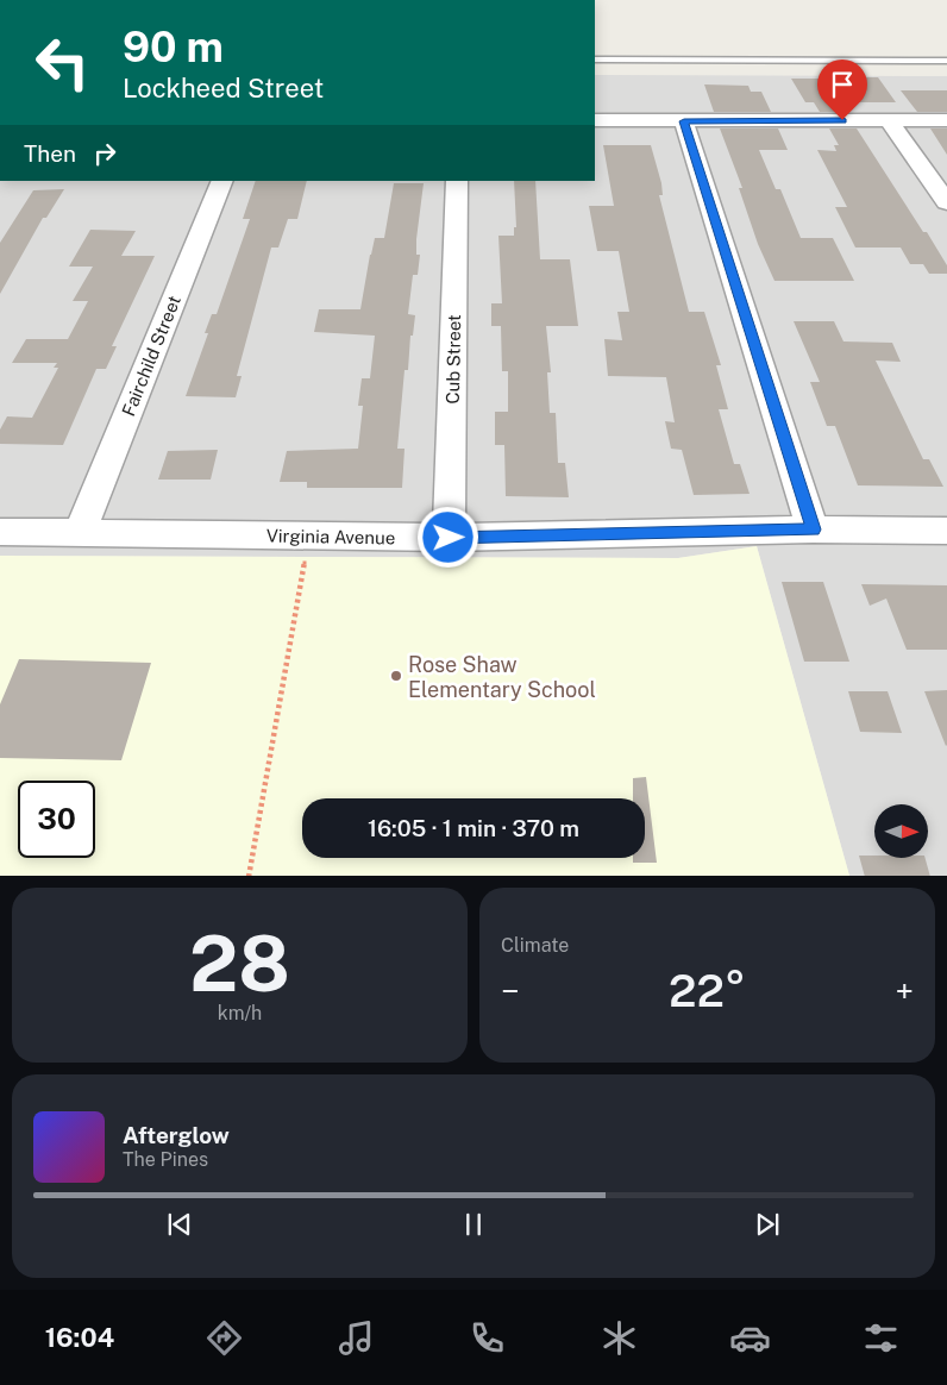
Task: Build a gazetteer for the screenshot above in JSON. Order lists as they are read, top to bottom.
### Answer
{
  "streets": {
    "street": ["Fairchild Street", "Cub Street", "Virginia Avenue"]
  },
  "crossings": [
    ["Fairchild Street", "Virginia Avenue"],
    ["Cub Street", "Virginia Avenue"]
  ],
  "places": ["Rose Shaw Elementary School"],
  "north": "right",
  "page": {
    "turn": ["90 m", "Lockheed Street"],
    "then": "Then",
    "limit": "30",
    "trip": "16:05 · 1 min · 370 m",
    "tile": [
      ["28", "km/h"],
      "Climate"
    ],
    "heat": ["−", "22°", "+"],
    "song": ["Afterglow", "The Pines"],
    "tabs": "16:04"
  }
}
